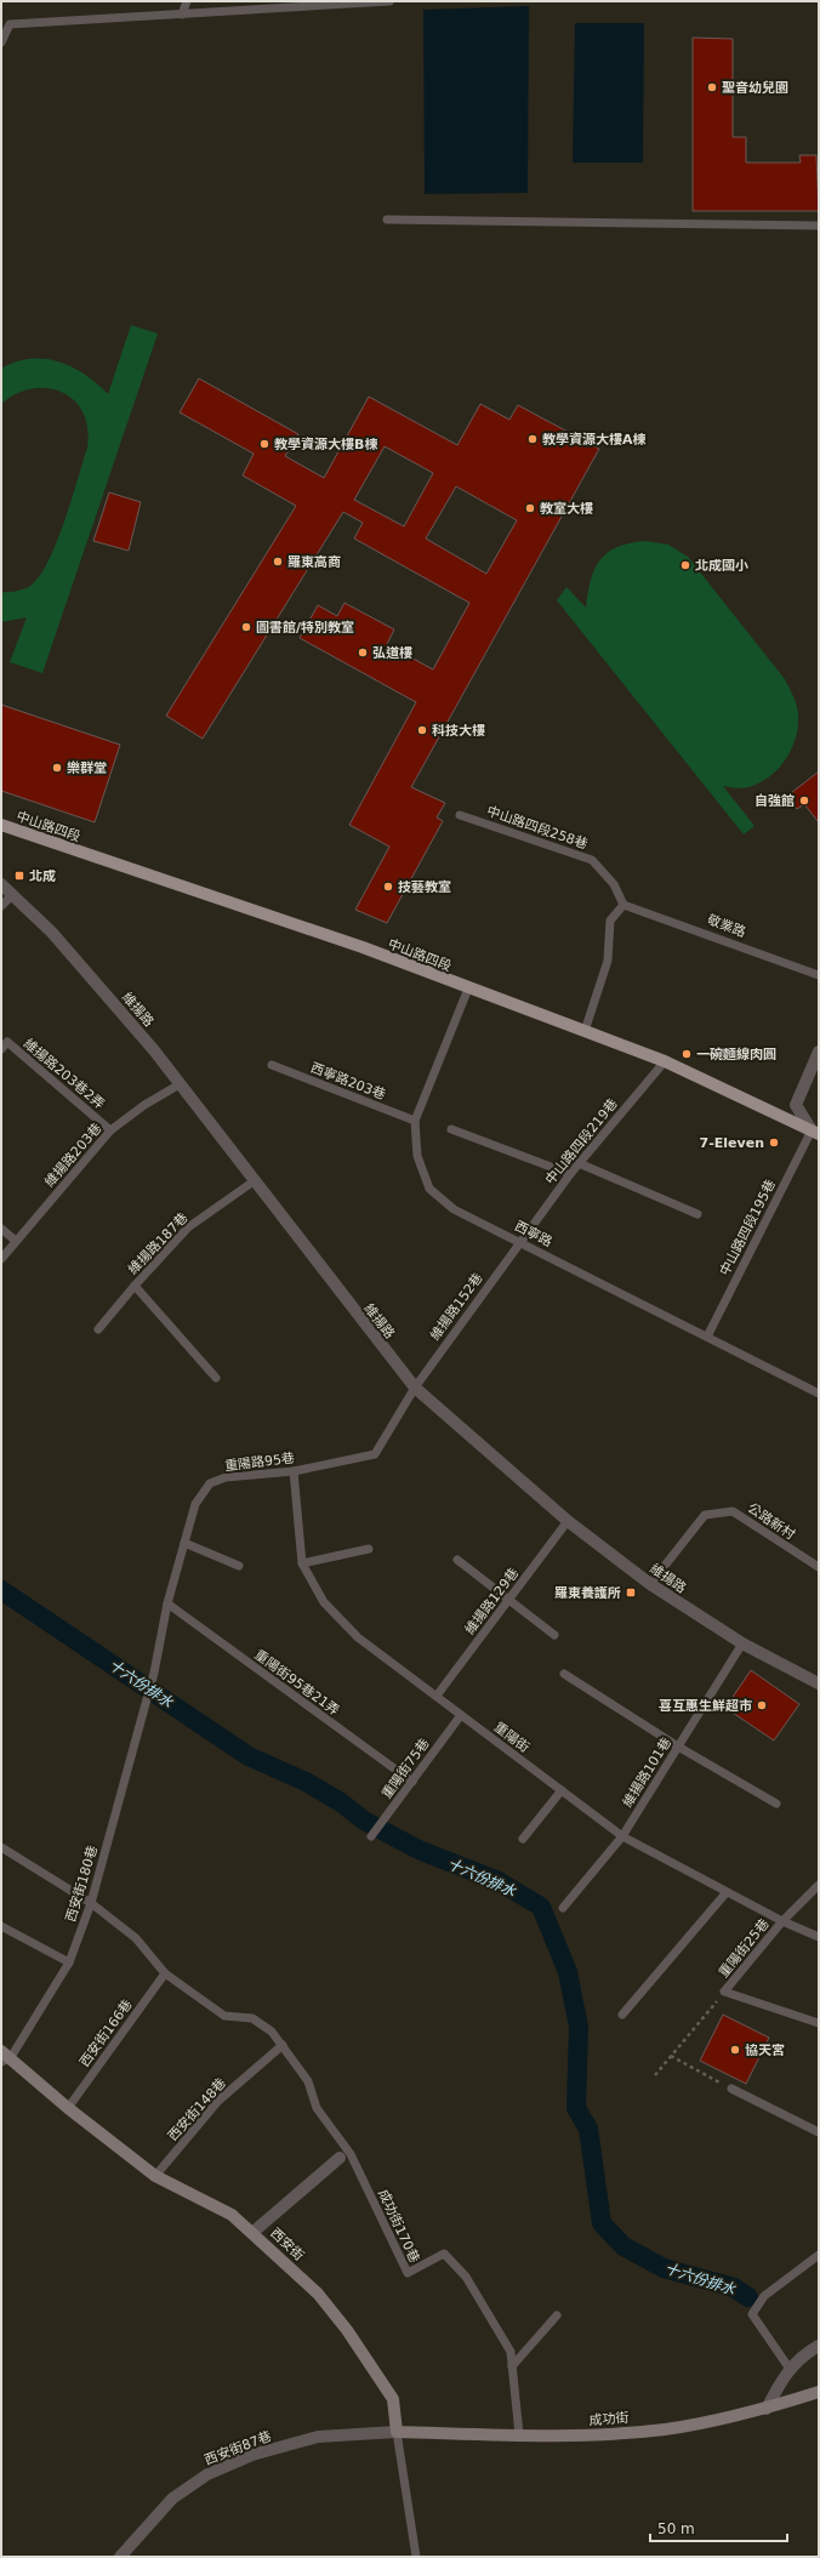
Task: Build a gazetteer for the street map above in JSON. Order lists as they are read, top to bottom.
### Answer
{
  "streets": {
    "main road": ["中山路四段"],
    "street": [
      "維揚路",
      "西安街",
      "成功街",
      "西安街87巷"
    ],
    "lane": [
      "中山路四段258巷",
      "敬業路",
      "維揚路203巷2弄",
      "西寧路203巷",
      "中山路四段219巷",
      "維揚路203巷",
      "中山路四段195巷",
      "西寧路",
      "維揚路187巷",
      "維揚路152巷",
      "重陽路95巷",
      "公路新村",
      "維揚路129巷",
      "重陽街95巷21弄",
      "重陽街",
      "重陽街75巷",
      "維揚路101巷",
      "西安街180巷",
      "重陽街25巷",
      "西安街166巷",
      "西安街148巷",
      "成功街170巷"
    ]
  },
  "crossings": [
    ["中山路四段", "中山路四段219巷"],
    ["中山路四段", "中山路四段195巷"],
    ["中山路四段", "西寧路"],
    ["中山路四段258巷", "敬業路"],
    ["維揚路", "維揚路203巷"],
    ["維揚路", "維揚路187巷"],
    ["維揚路", "維揚路152巷"],
    ["維揚路", "重陽路95巷"],
    ["維揚路", "公路新村"],
    ["維揚路", "維揚路129巷"],
    ["維揚路", "維揚路101巷"],
    ["維揚路203巷2弄", "維揚路203巷"],
    ["西寧路203巷", "西寧路"],
    ["中山路四段219巷", "西寧路"],
    ["中山路四段219巷", "維揚路152巷"],
    ["中山路四段195巷", "西寧路"],
    ["西寧路", "維揚路152巷"],
    ["維揚路152巷", "重陽路95巷"],
    ["重陽路95巷", "重陽街95巷21弄"],
    ["重陽路95巷", "重陽街"],
    ["重陽路95巷", "西安街180巷"],
    ["維揚路129巷", "重陽街"],
    ["重陽街95巷21弄", "重陽街75巷"],
    ["重陽街", "重陽街75巷"],
    ["重陽街", "維揚路101巷"],
    ["重陽街", "重陽街25巷"],
    ["西安街180巷", "成功街170巷"],
    ["西安街180巷", "西安街"],
    ["西安街166巷", "成功街170巷"],
    ["西安街166巷", "西安街"],
    ["西安街148巷", "成功街170巷"],
    ["西安街148巷", "西安街"],
    ["成功街170巷", "成功街"],
    ["西安街", "成功街"],
    ["西安街", "西安街87巷"],
    ["成功街", "西安街87巷"]
  ],
  "water": ["十六份排水"],
  "places": {
    "other": [
      "聖音幼兒園",
      "教學資源大樓A棟",
      "教學資源大樓B棟",
      "教室大樓",
      "羅東高商",
      "北成國小",
      "圖書館/特別教室",
      "弘道樓",
      "科技大樓",
      "樂群堂",
      "自強館",
      "技藝教室",
      "一碗麵線肉圓",
      "7-Eleven",
      "喜互惠生鮮超市",
      "協天宮"
    ],
    "transit": ["北成", "羅東養護所"]
  },
  "scale_bar": "50 m"
}
